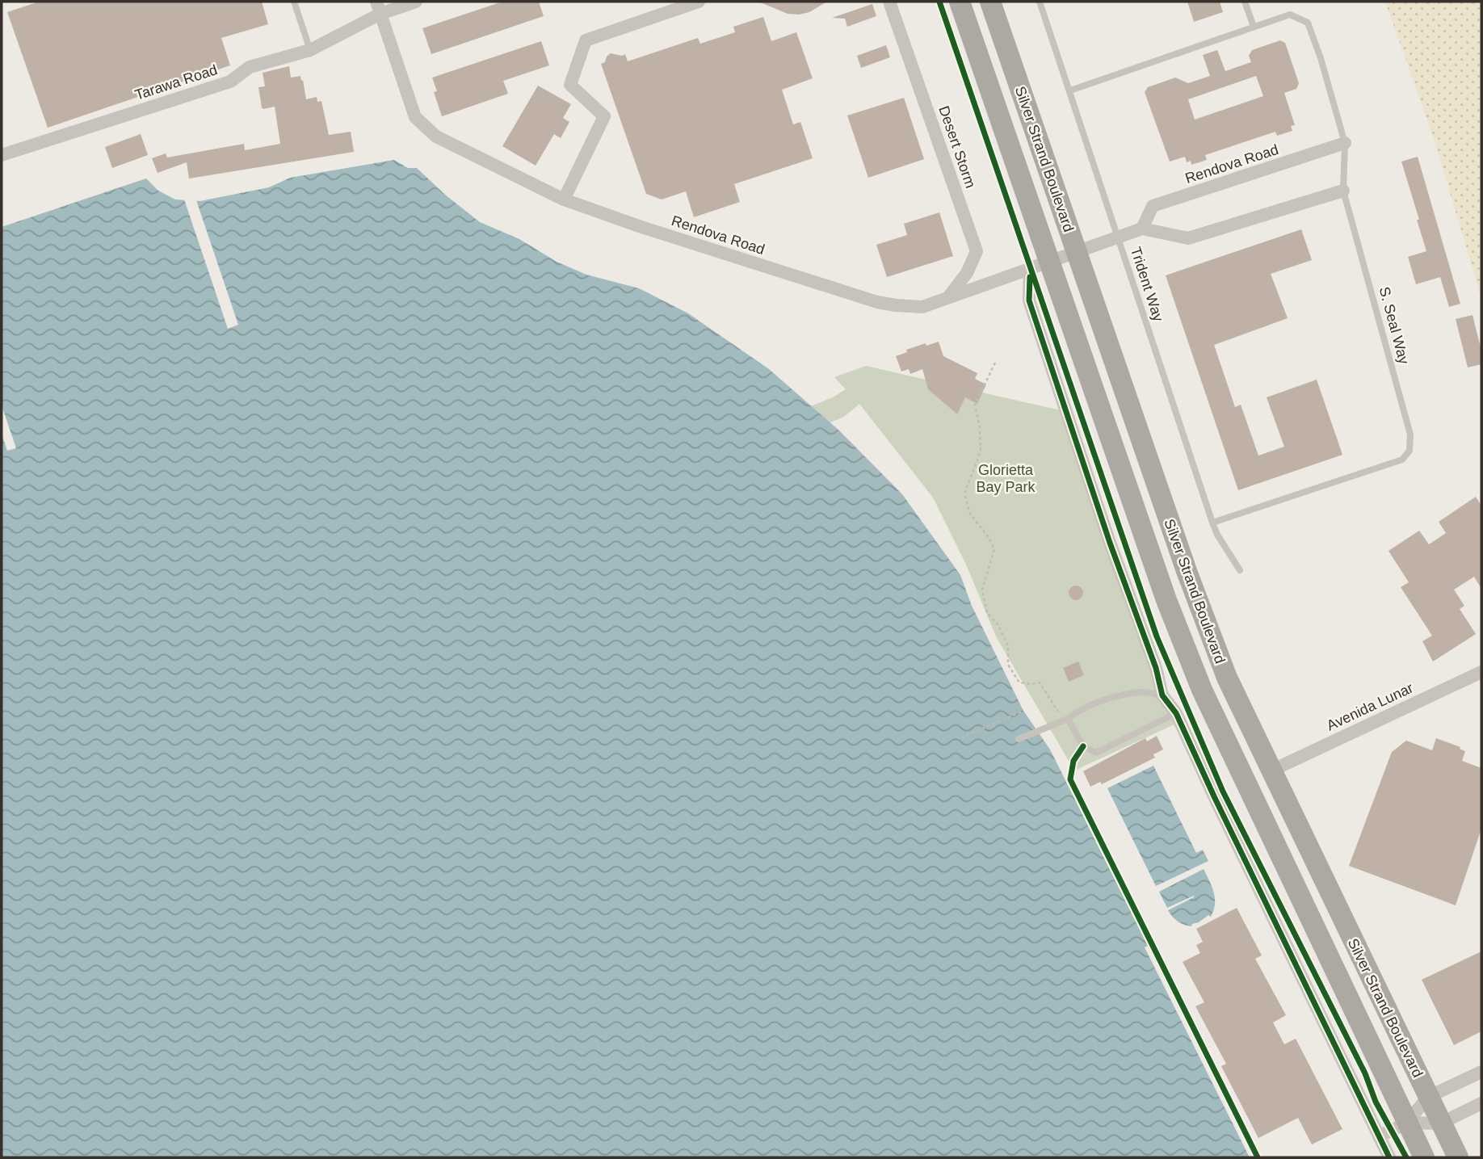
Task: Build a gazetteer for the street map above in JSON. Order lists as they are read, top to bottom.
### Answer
{
  "streets": {
    "highway": ["Silver Strand Boulevard"],
    "street": [
      "Tarawa Road",
      "Desert Storm",
      "Rendova Road",
      "Avenida Lunar"
    ],
    "lane": ["Trident Way", "S. Seal Way"]
  },
  "crossings": [
    ["Tarawa Road", "Rendova Road"],
    ["Desert Storm", "Rendova Road"],
    ["Silver Strand Boulevard", "Rendova Road"],
    ["Silver Strand Boulevard", "Avenida Lunar"],
    ["Rendova Road", "Trident Way"],
    ["Rendova Road", "S. Seal Way"],
    ["Trident Way", "S. Seal Way"]
  ],
  "parks": ["Glorietta Bay Park"]
}
